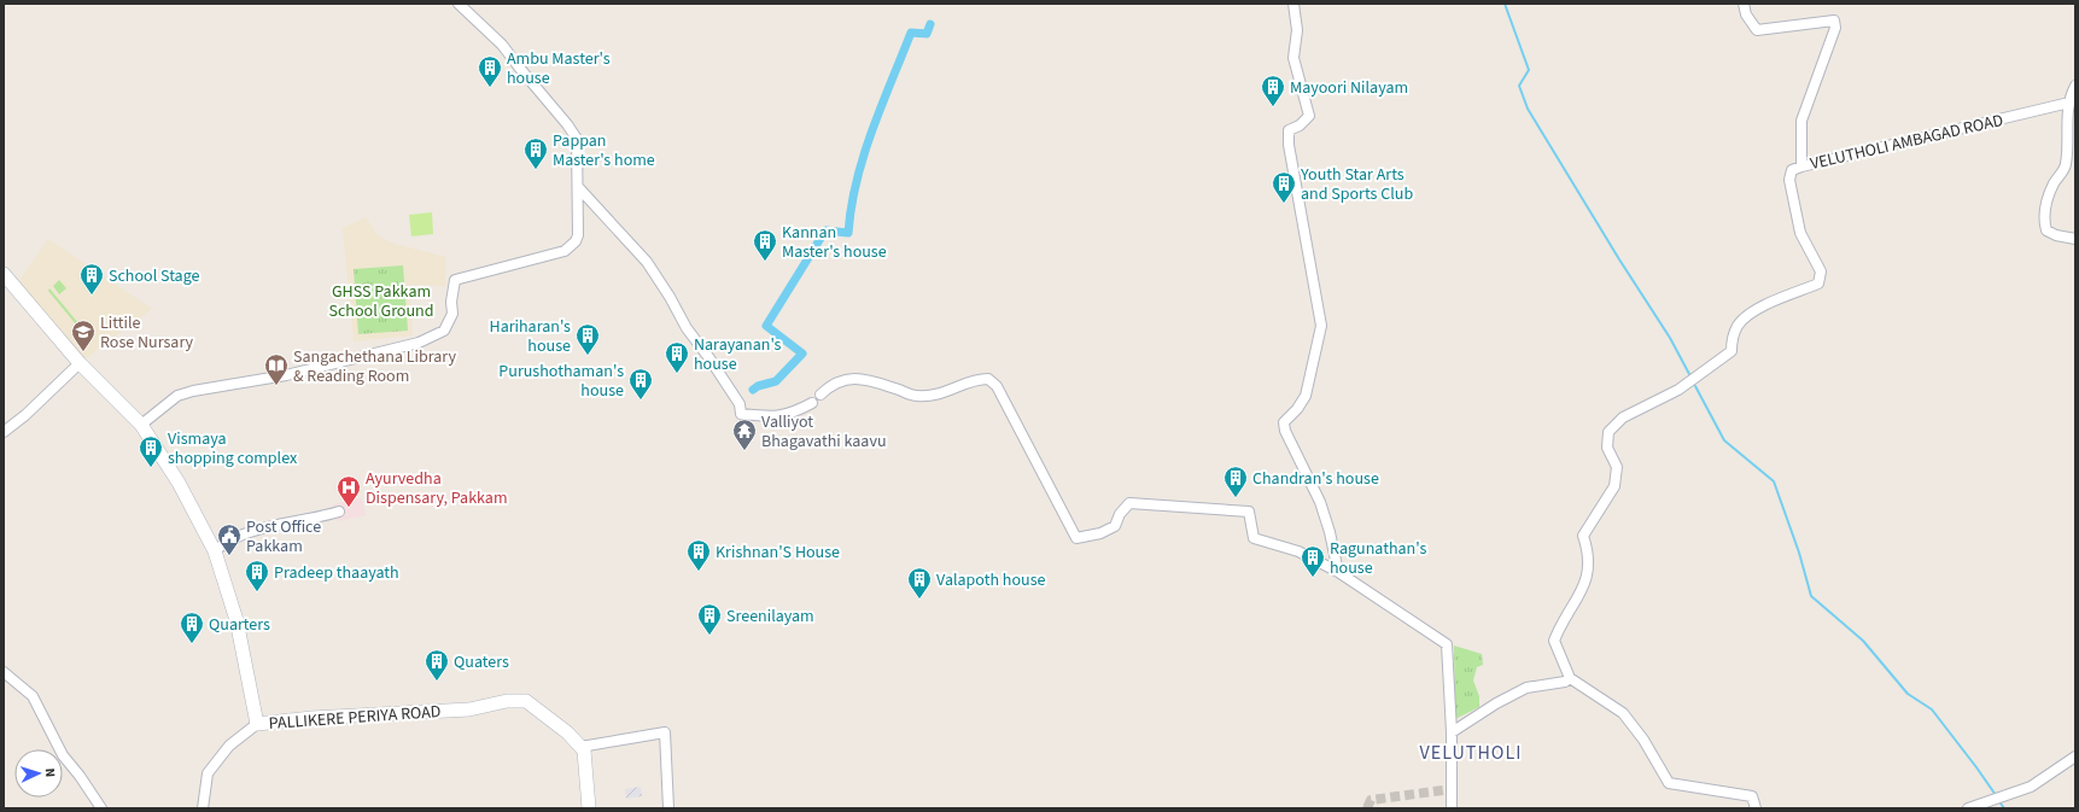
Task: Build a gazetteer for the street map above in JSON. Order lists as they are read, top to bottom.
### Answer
{
  "streets": {
    "main road": ["PALLIKERE PERIYA ROAD"],
    "street": ["VELUTHOLI AMBAGAD ROAD"]
  },
  "districts": ["VELUTHOLI"],
  "parks": ["GHSS Pakkam School Ground"],
  "places": {
    "building": [
      "Ambu Master's house",
      "Mayoori Nilayam",
      "Pappan Master's home",
      "Youth Star Arts and Sports Club",
      "Kannan Master's house",
      "School Stage",
      "Hariharan's house",
      "Narayanan's house",
      "Purushothaman's house",
      "Vismaya shopping complex",
      "Chandran's house",
      "Krishnan'S House",
      "Ragunathan's house",
      "Pradeep thaayath",
      "Valapoth house",
      "Sreenilayam",
      "Quarters",
      "Quaters"
    ],
    "school or university": ["Littile Rose Nursary"],
    "library": ["Sangachethana Library & Reading Room"],
    "temple": ["Valliyot Bhagavathi kaavu"],
    "hospital": ["Ayurvedha Dispensary, Pakkam"],
    "public building": ["Post Office Pakkam"]
  },
  "north": "right"
}
